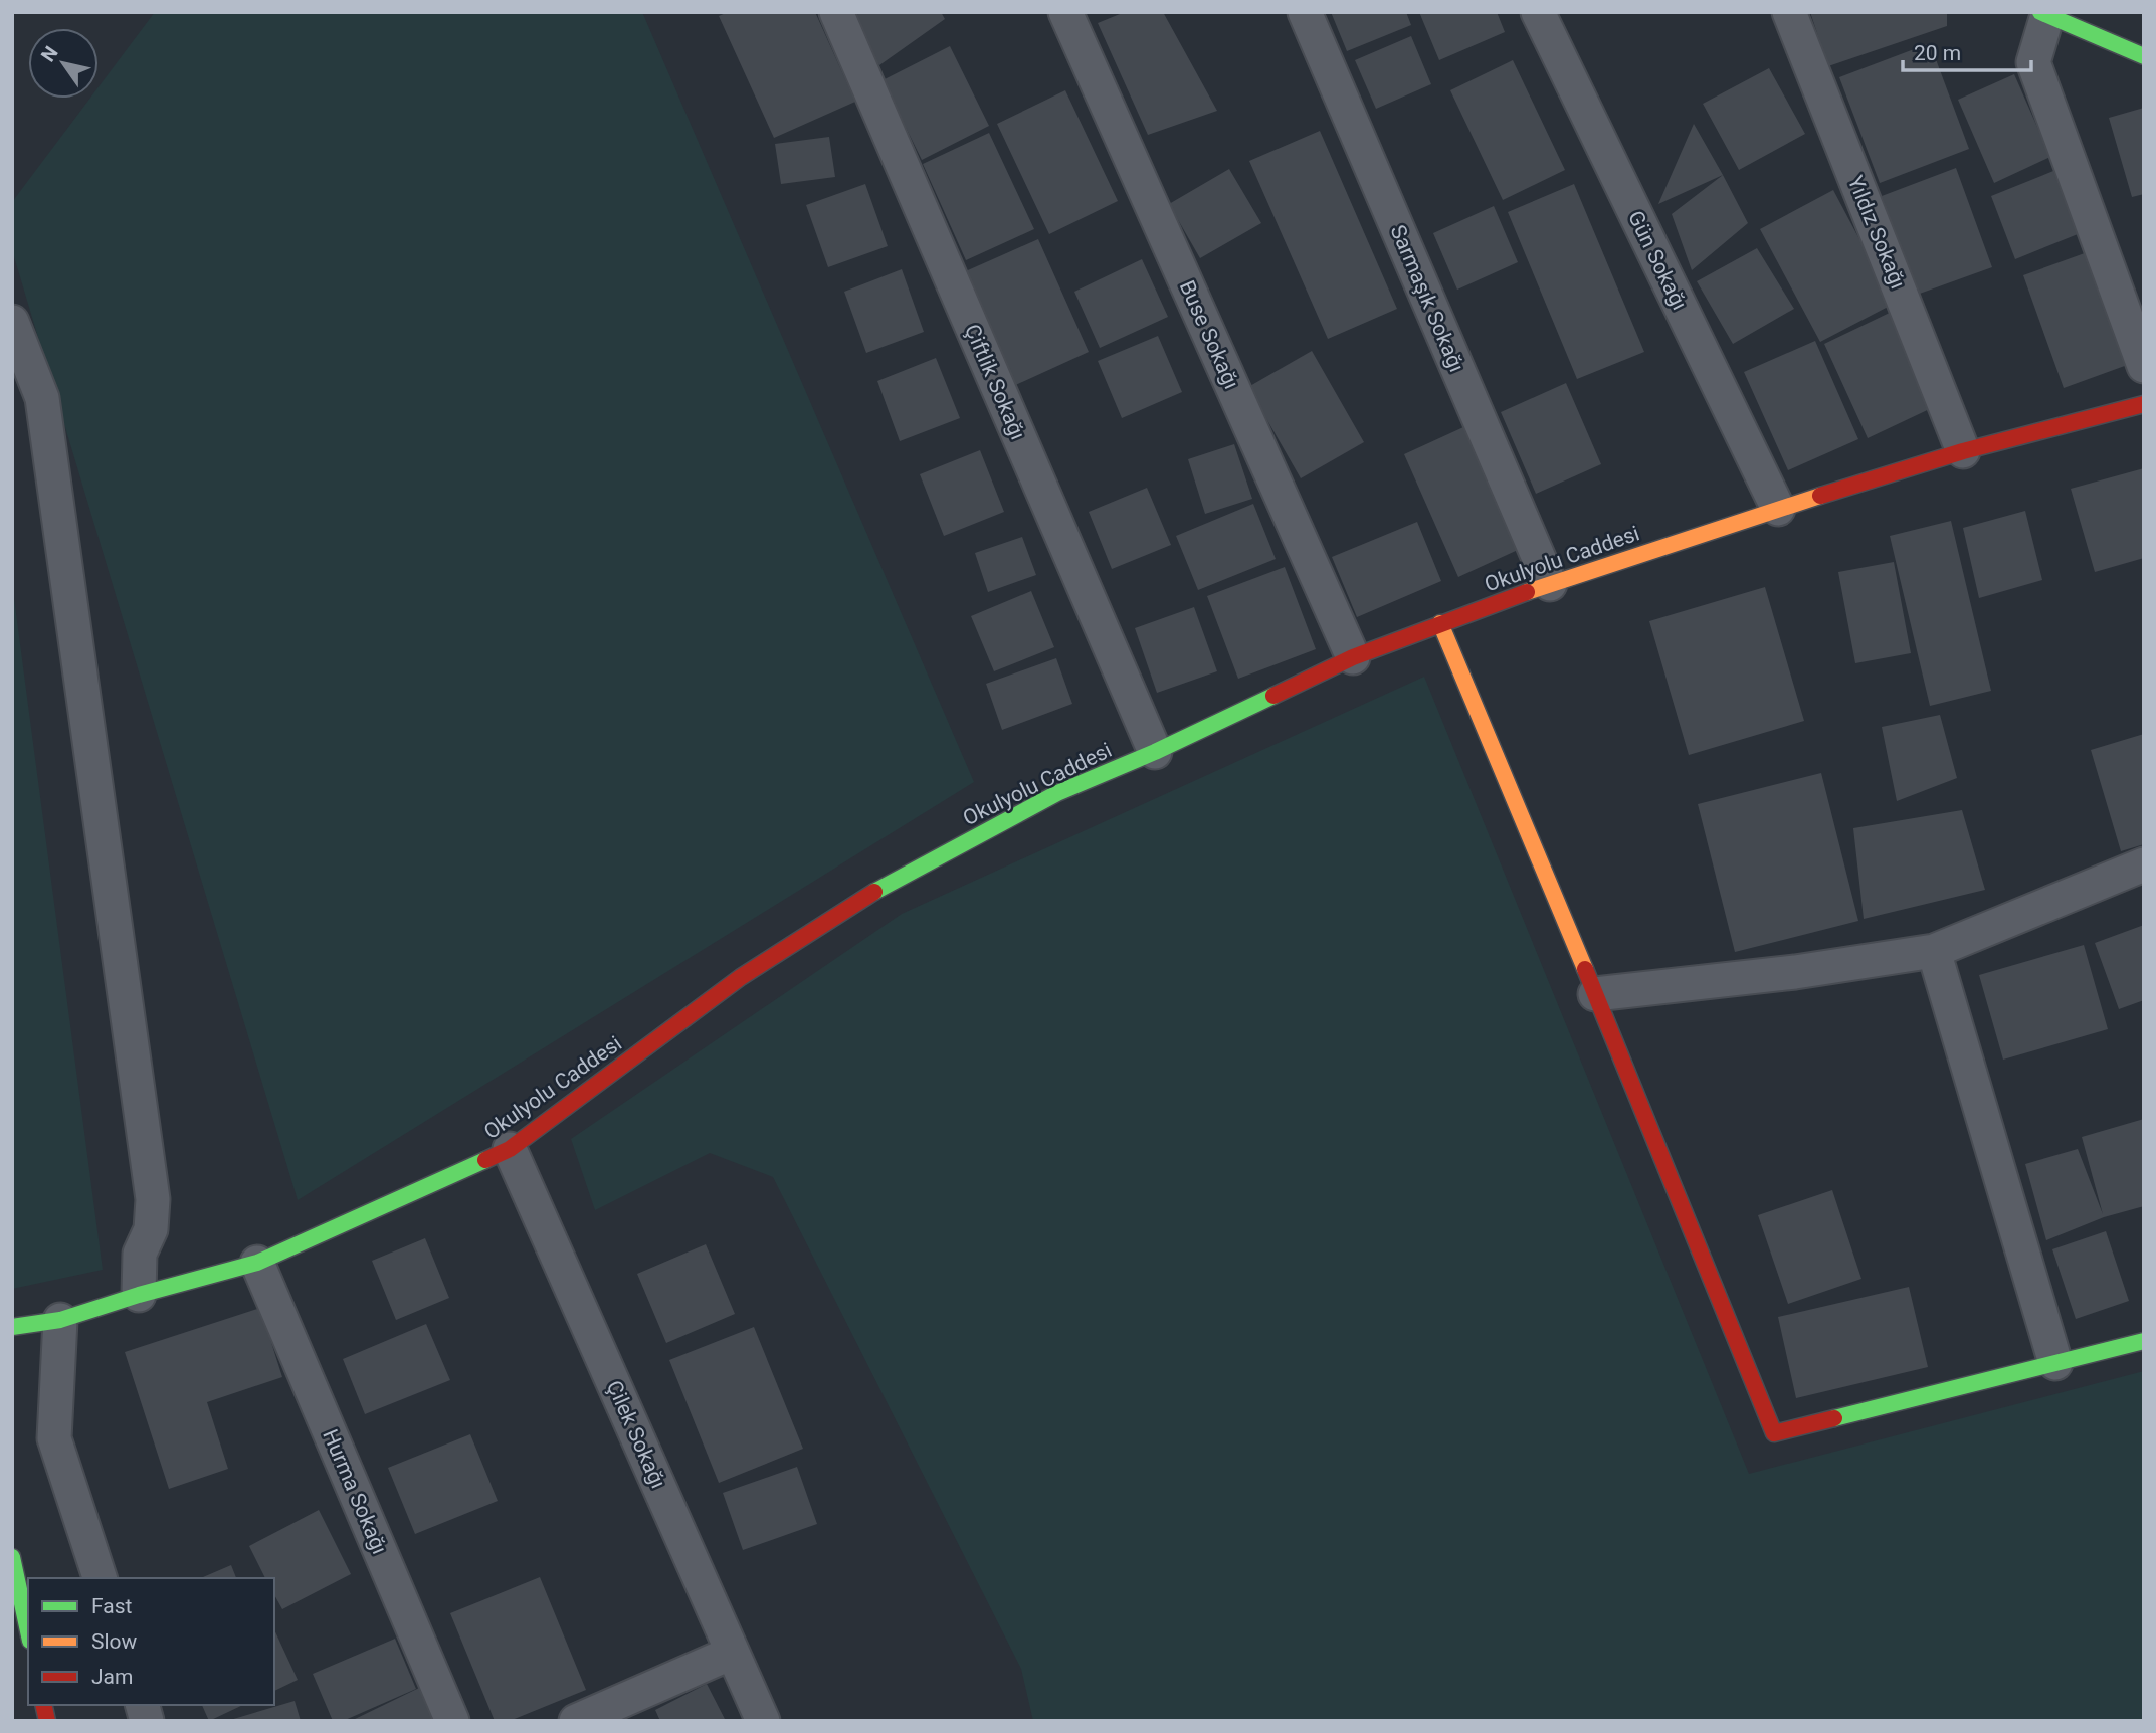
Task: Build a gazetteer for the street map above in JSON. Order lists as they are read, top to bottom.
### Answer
{
  "streets": {
    "street": [
      "Yıldız Sokağı",
      "Gün Sokağı",
      "Sarmaşık Sokağı",
      "Buse Sokağı",
      "Çiftlik Sokağı",
      "Okulyolu Caddesi",
      "Çilek Sokağı",
      "Hurma Sokağı"
    ]
  },
  "crossings": [
    ["Yıldız Sokağı", "Okulyolu Caddesi"],
    ["Gün Sokağı", "Okulyolu Caddesi"],
    ["Sarmaşık Sokağı", "Okulyolu Caddesi"],
    ["Buse Sokağı", "Okulyolu Caddesi"],
    ["Çiftlik Sokağı", "Okulyolu Caddesi"],
    ["Okulyolu Caddesi", "Çilek Sokağı"],
    ["Okulyolu Caddesi", "Hurma Sokağı"]
  ],
  "legend": ["Fast", "Slow", "Jam"],
  "scale_bar": "20 m",
  "north": "top left"
}
